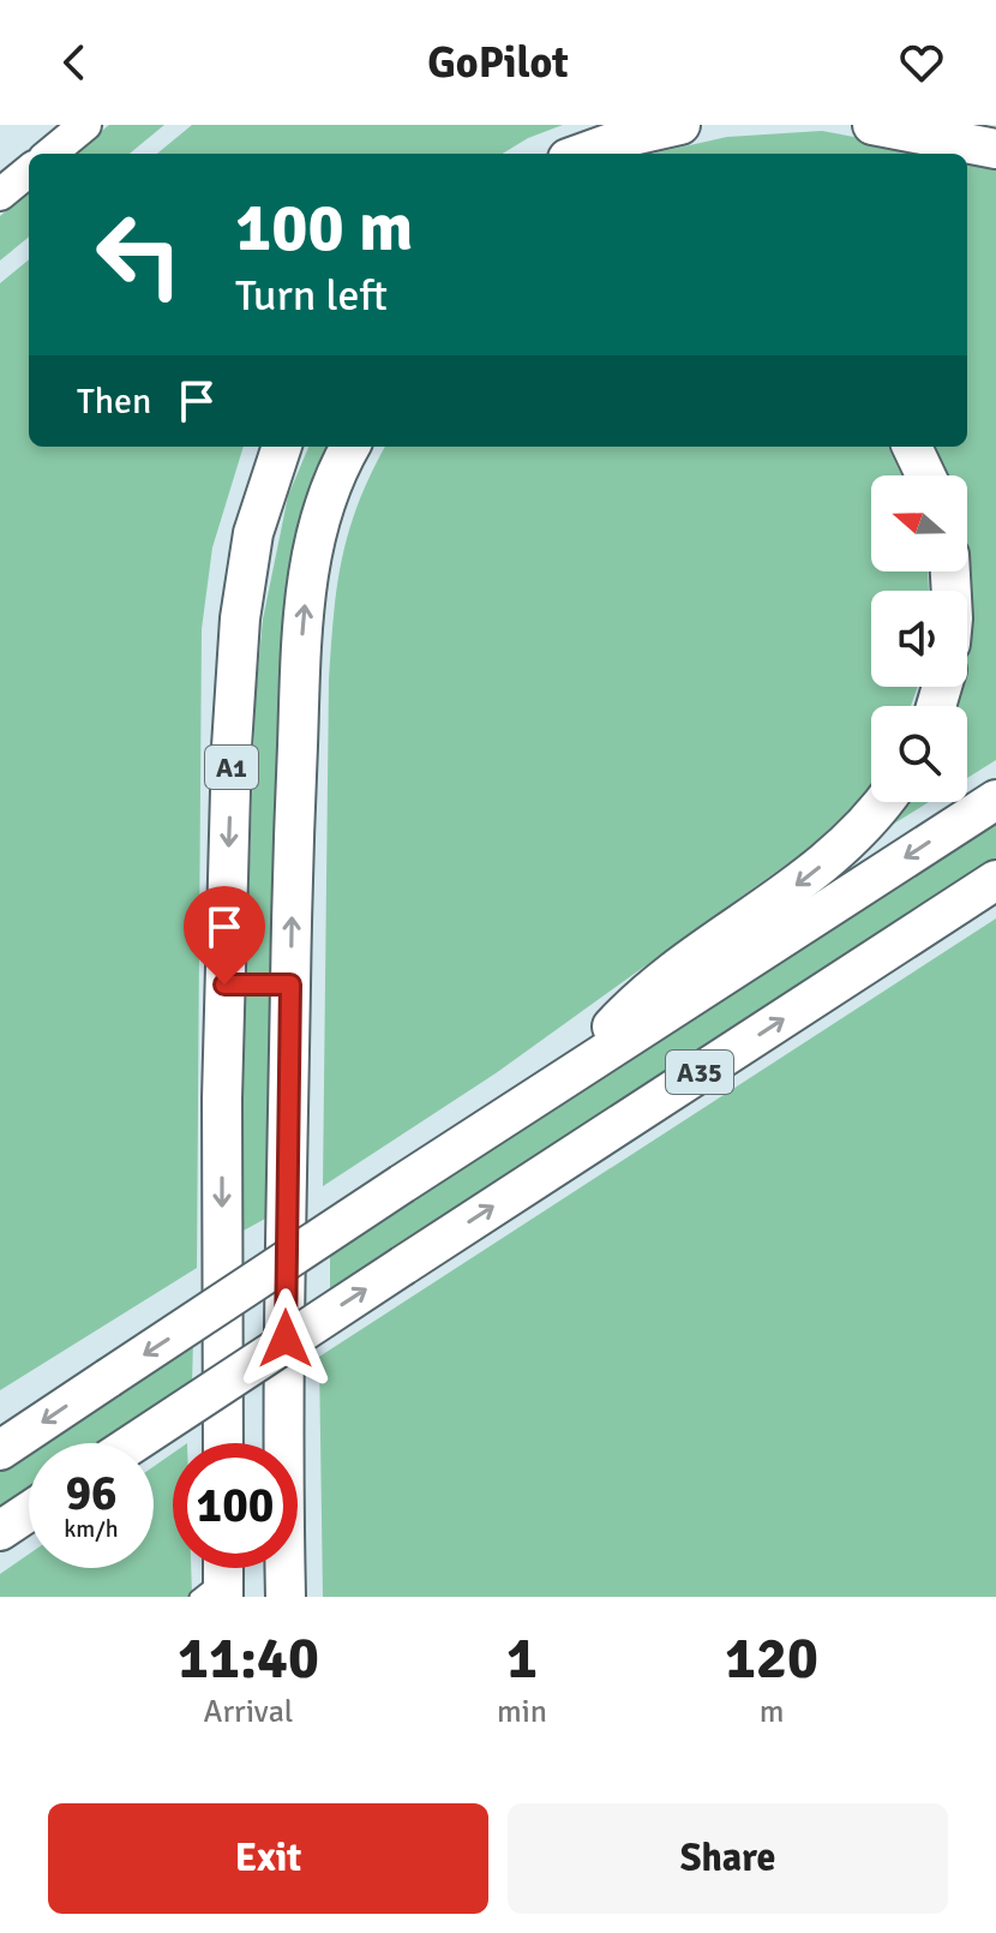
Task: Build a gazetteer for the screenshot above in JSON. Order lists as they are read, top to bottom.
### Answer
{
  "streets": {
    "highway": ["A1", "A35"]
  },
  "north": "left",
  "page": {
    "header": "GoPilot",
    "turn": ["100 m", "Turn left"],
    "then": "Then",
    "speed": "96 km/h",
    "limit": "100",
    "eta": [
      "11:40",
      "Arrival",
      "1",
      "min",
      "120",
      "m"
    ],
    "buttons": ["Exit", "Share"]
  }
}
